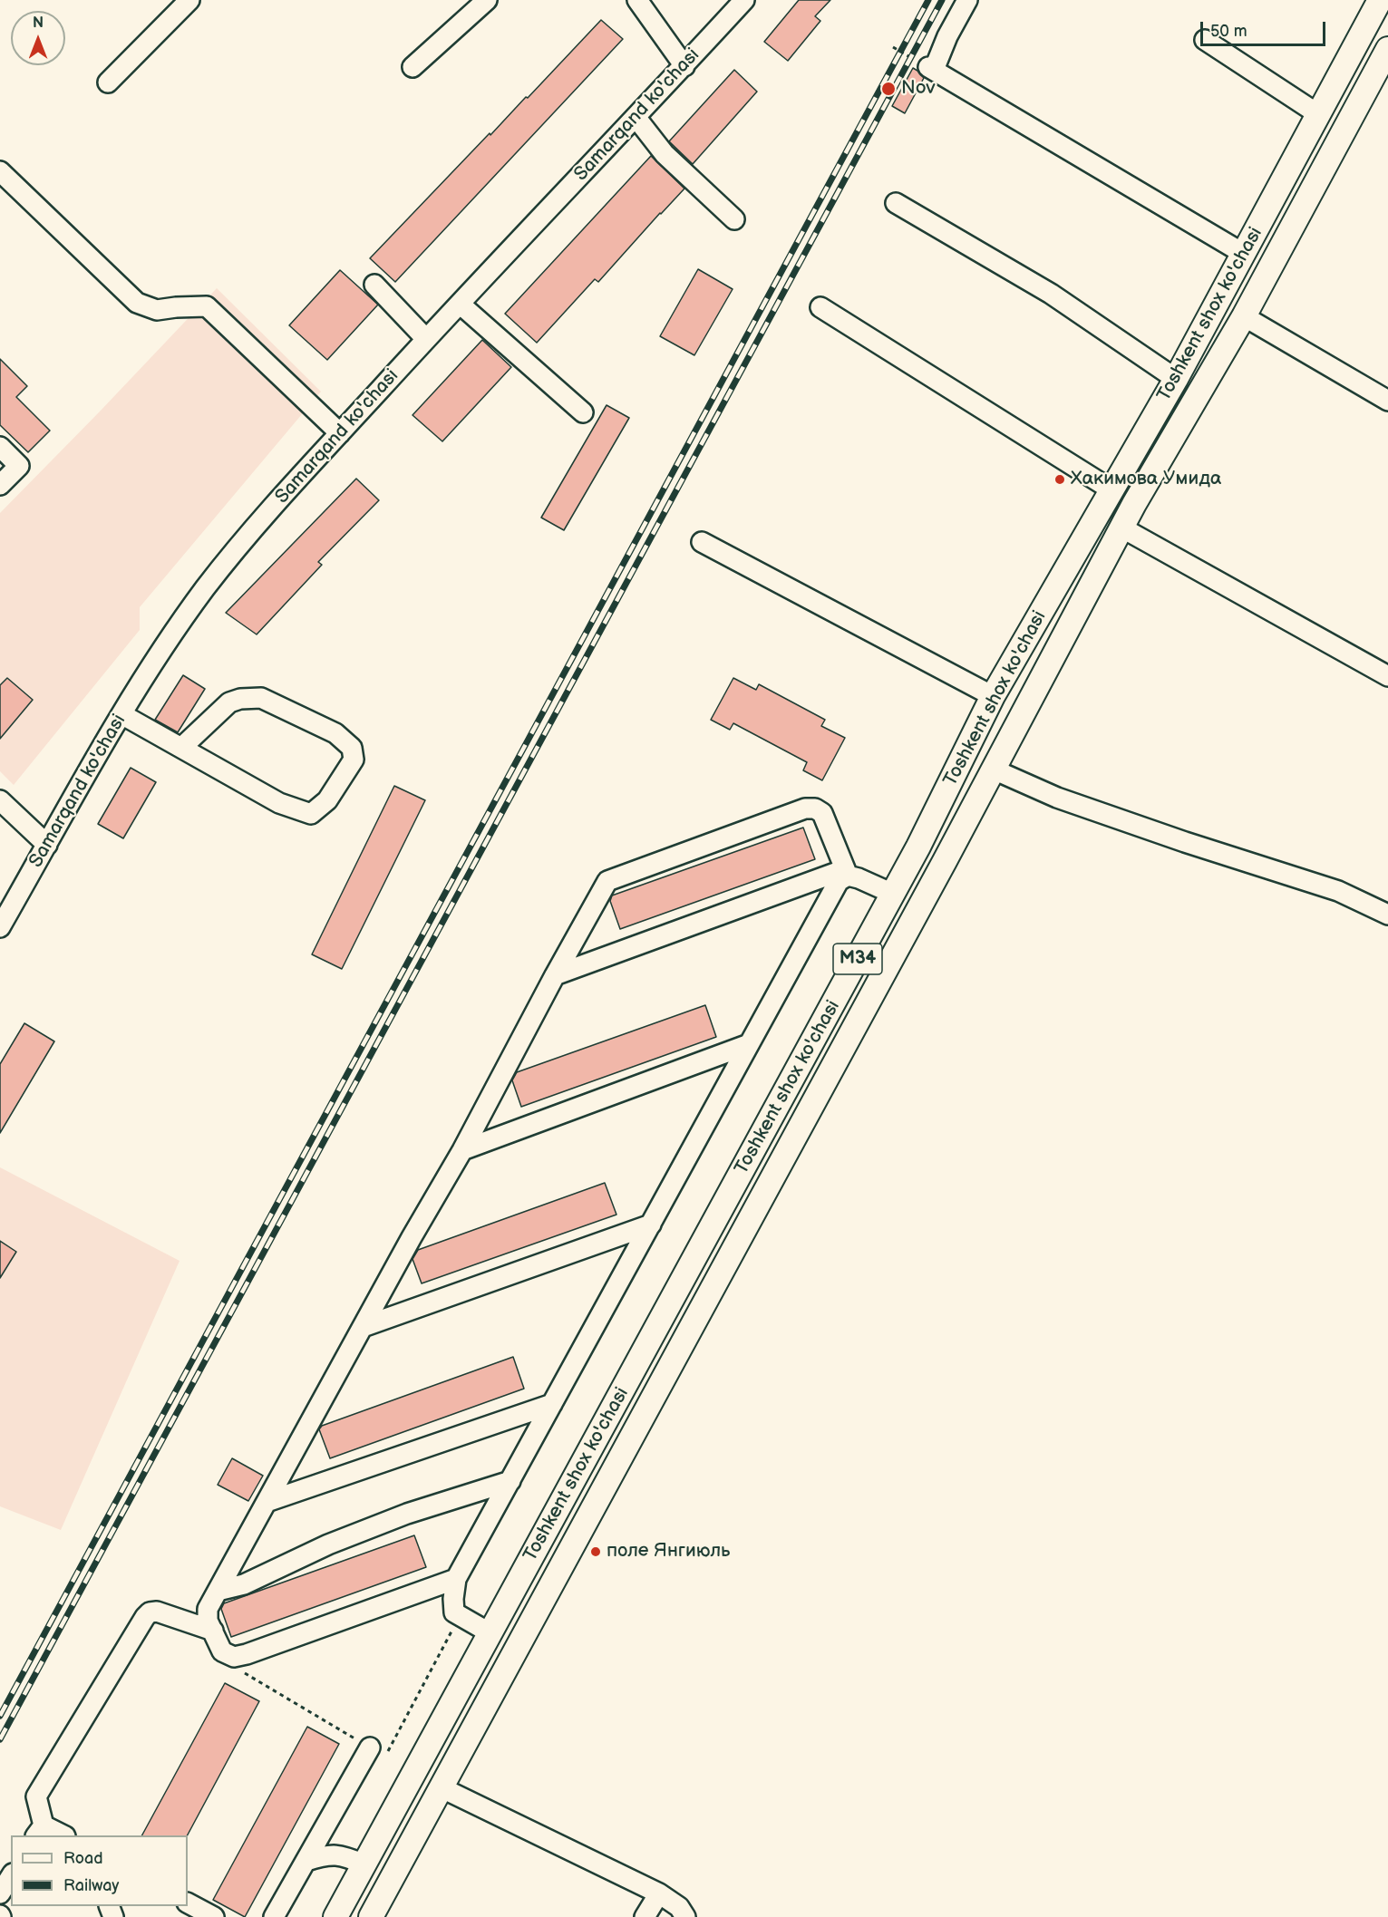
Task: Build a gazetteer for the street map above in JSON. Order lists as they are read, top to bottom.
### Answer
{
  "streets": {
    "main road": ["Toshkent shox ko'chasi", "M34"],
    "street": ["Samarqand ko'chasi"]
  },
  "places": ["Nov", "Хакимова Умида", "поле Янгиюль"],
  "legend": ["Road", "Railway"],
  "scale_bar": "50 m",
  "north": "top"
}
